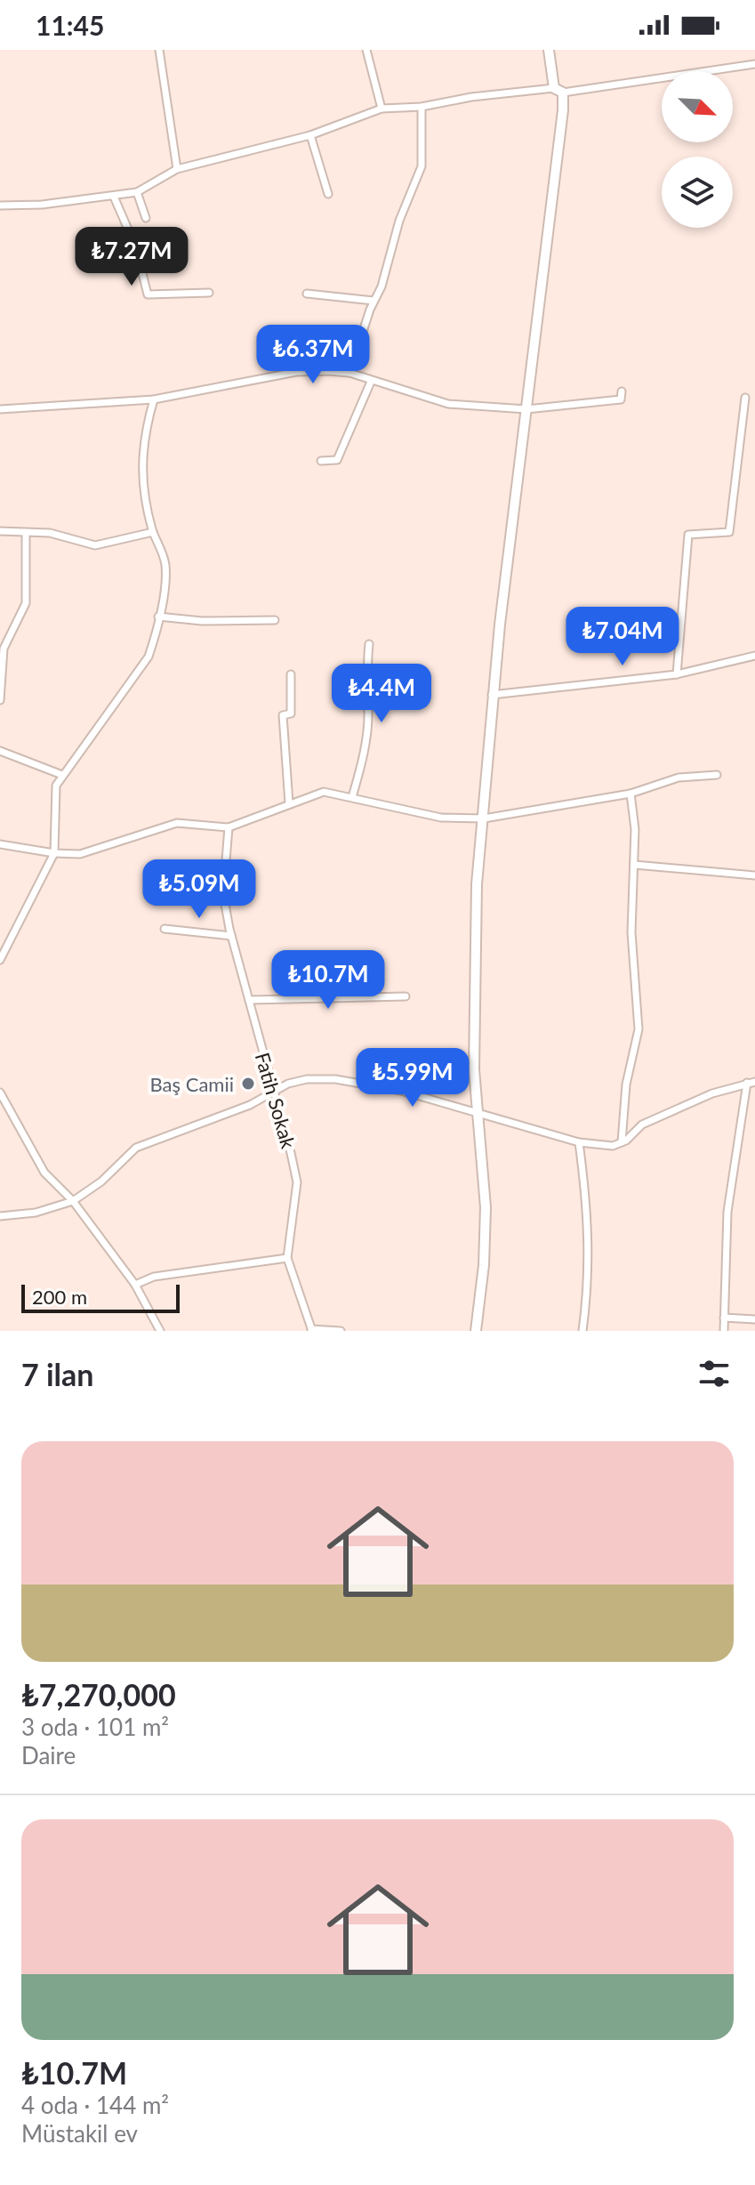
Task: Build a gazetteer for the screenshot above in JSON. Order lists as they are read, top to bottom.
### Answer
{
  "streets": {
    "street": ["Fatih Sokak"]
  },
  "places": ["Baş Camii"],
  "scale_bar": "200 m",
  "north": "bottom right",
  "page": {
    "status": "11:45",
    "price": [
      "₺7.27M",
      "₺6.37M",
      "₺7.04M",
      "₺4.4M",
      "₺5.09M",
      "₺10.7M",
      "₺5.99M"
    ],
    "scale": "200 m",
    "heading": "7 ilan",
    "list": [
      {
        "name": "₺7,270,000",
        "note": "3 oda · 101 m² · Daire"
      },
      {
        "name": "₺10.7M",
        "note": "4 oda · 144 m² · Müstakil ev"
      }
    ]
  }
}
